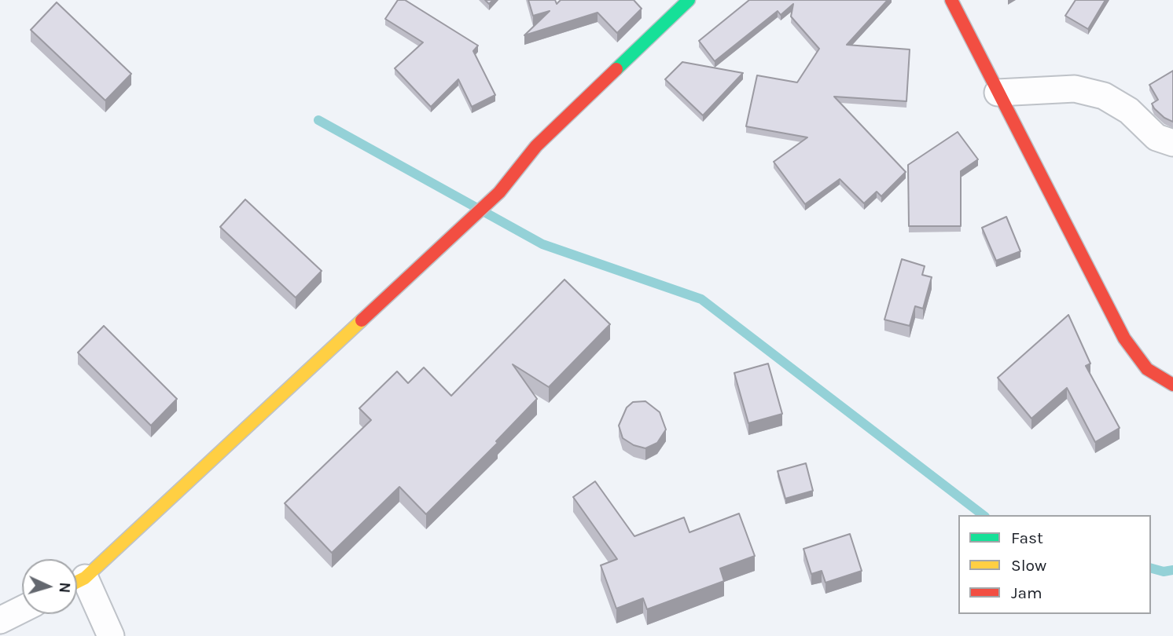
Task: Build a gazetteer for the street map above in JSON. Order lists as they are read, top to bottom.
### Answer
{
  "legend": ["Fast", "Slow", "Jam"],
  "north": "right"
}
